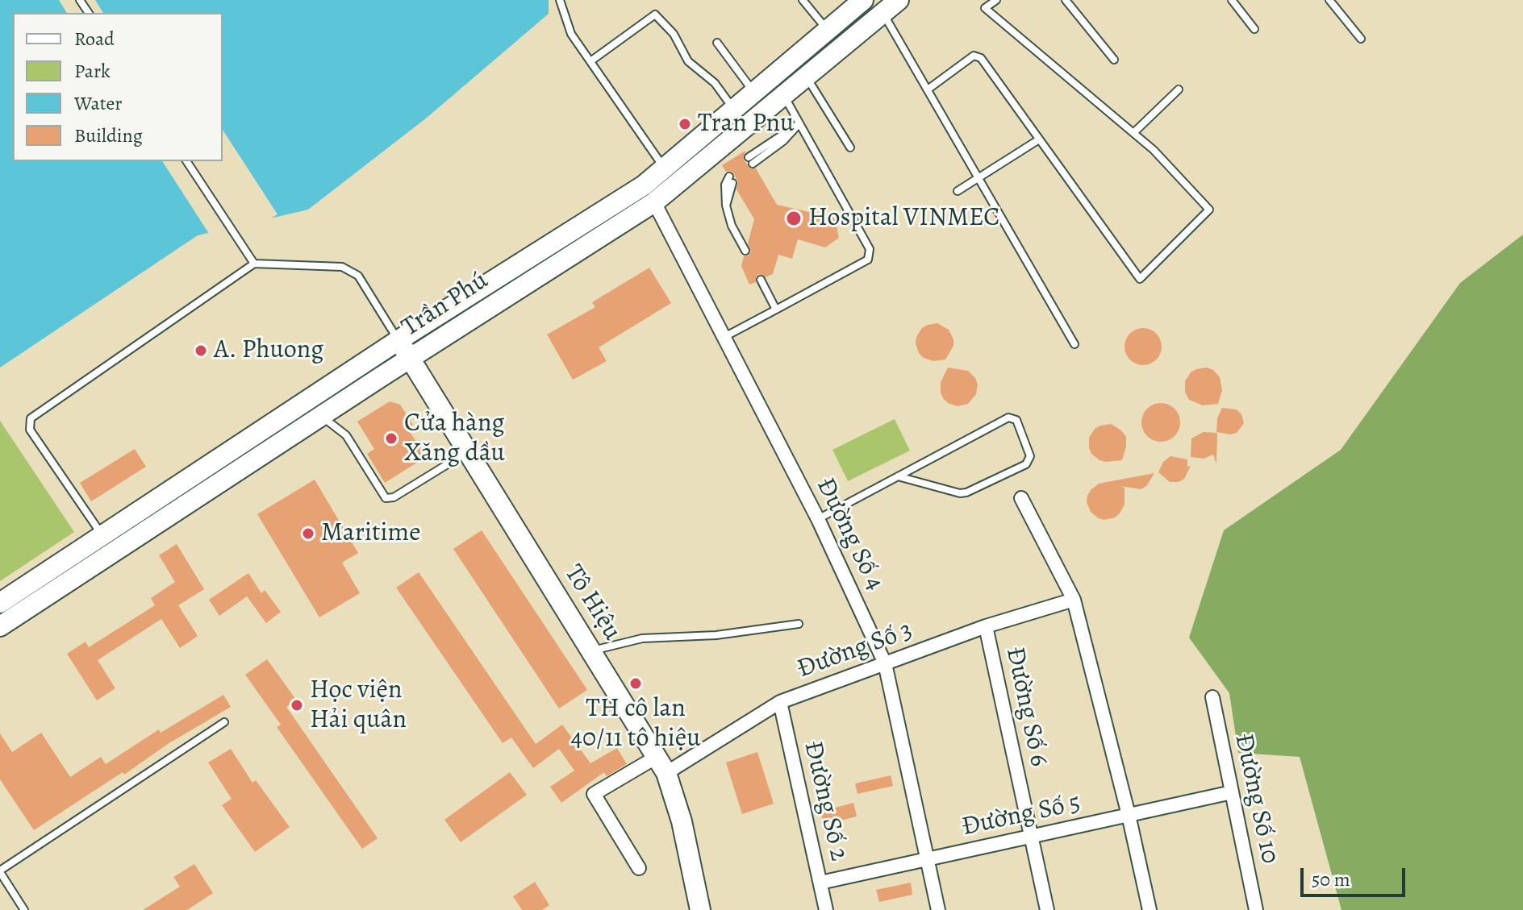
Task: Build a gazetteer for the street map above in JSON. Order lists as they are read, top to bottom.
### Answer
{
  "streets": {
    "main road": ["Trần Phú", "Tô Hiệu"],
    "street": [
      "Đường Số 4",
      "Đường Số 3",
      "Đường Số 6",
      "Đường Số 10",
      "Đường Số 2",
      "Đường Số 5"
    ]
  },
  "crossings": [
    ["Trần Phú", "Đường Số 4"],
    ["Trần Phú", "Tô Hiệu"],
    ["Đường Số 4", "Đường Số 3"],
    ["Đường Số 4", "Đường Số 5"],
    ["Tô Hiệu", "Đường Số 3"],
    ["Đường Số 3", "Đường Số 6"],
    ["Đường Số 3", "Đường Số 2"],
    ["Đường Số 6", "Đường Số 5"],
    ["Đường Số 10", "Đường Số 5"],
    ["Đường Số 2", "Đường Số 5"]
  ],
  "places": [
    "Tran Pnu",
    "Hospital VINMEC",
    "A. Phuong",
    "Cửa hàng Xăng dầu",
    "Maritime",
    "TH cô lan 40/11 tô hiệu",
    "Học viện Hải quân"
  ],
  "legend": [
    "Road",
    "Park",
    "Water",
    "Building"
  ],
  "scale_bar": "50 m"
}
